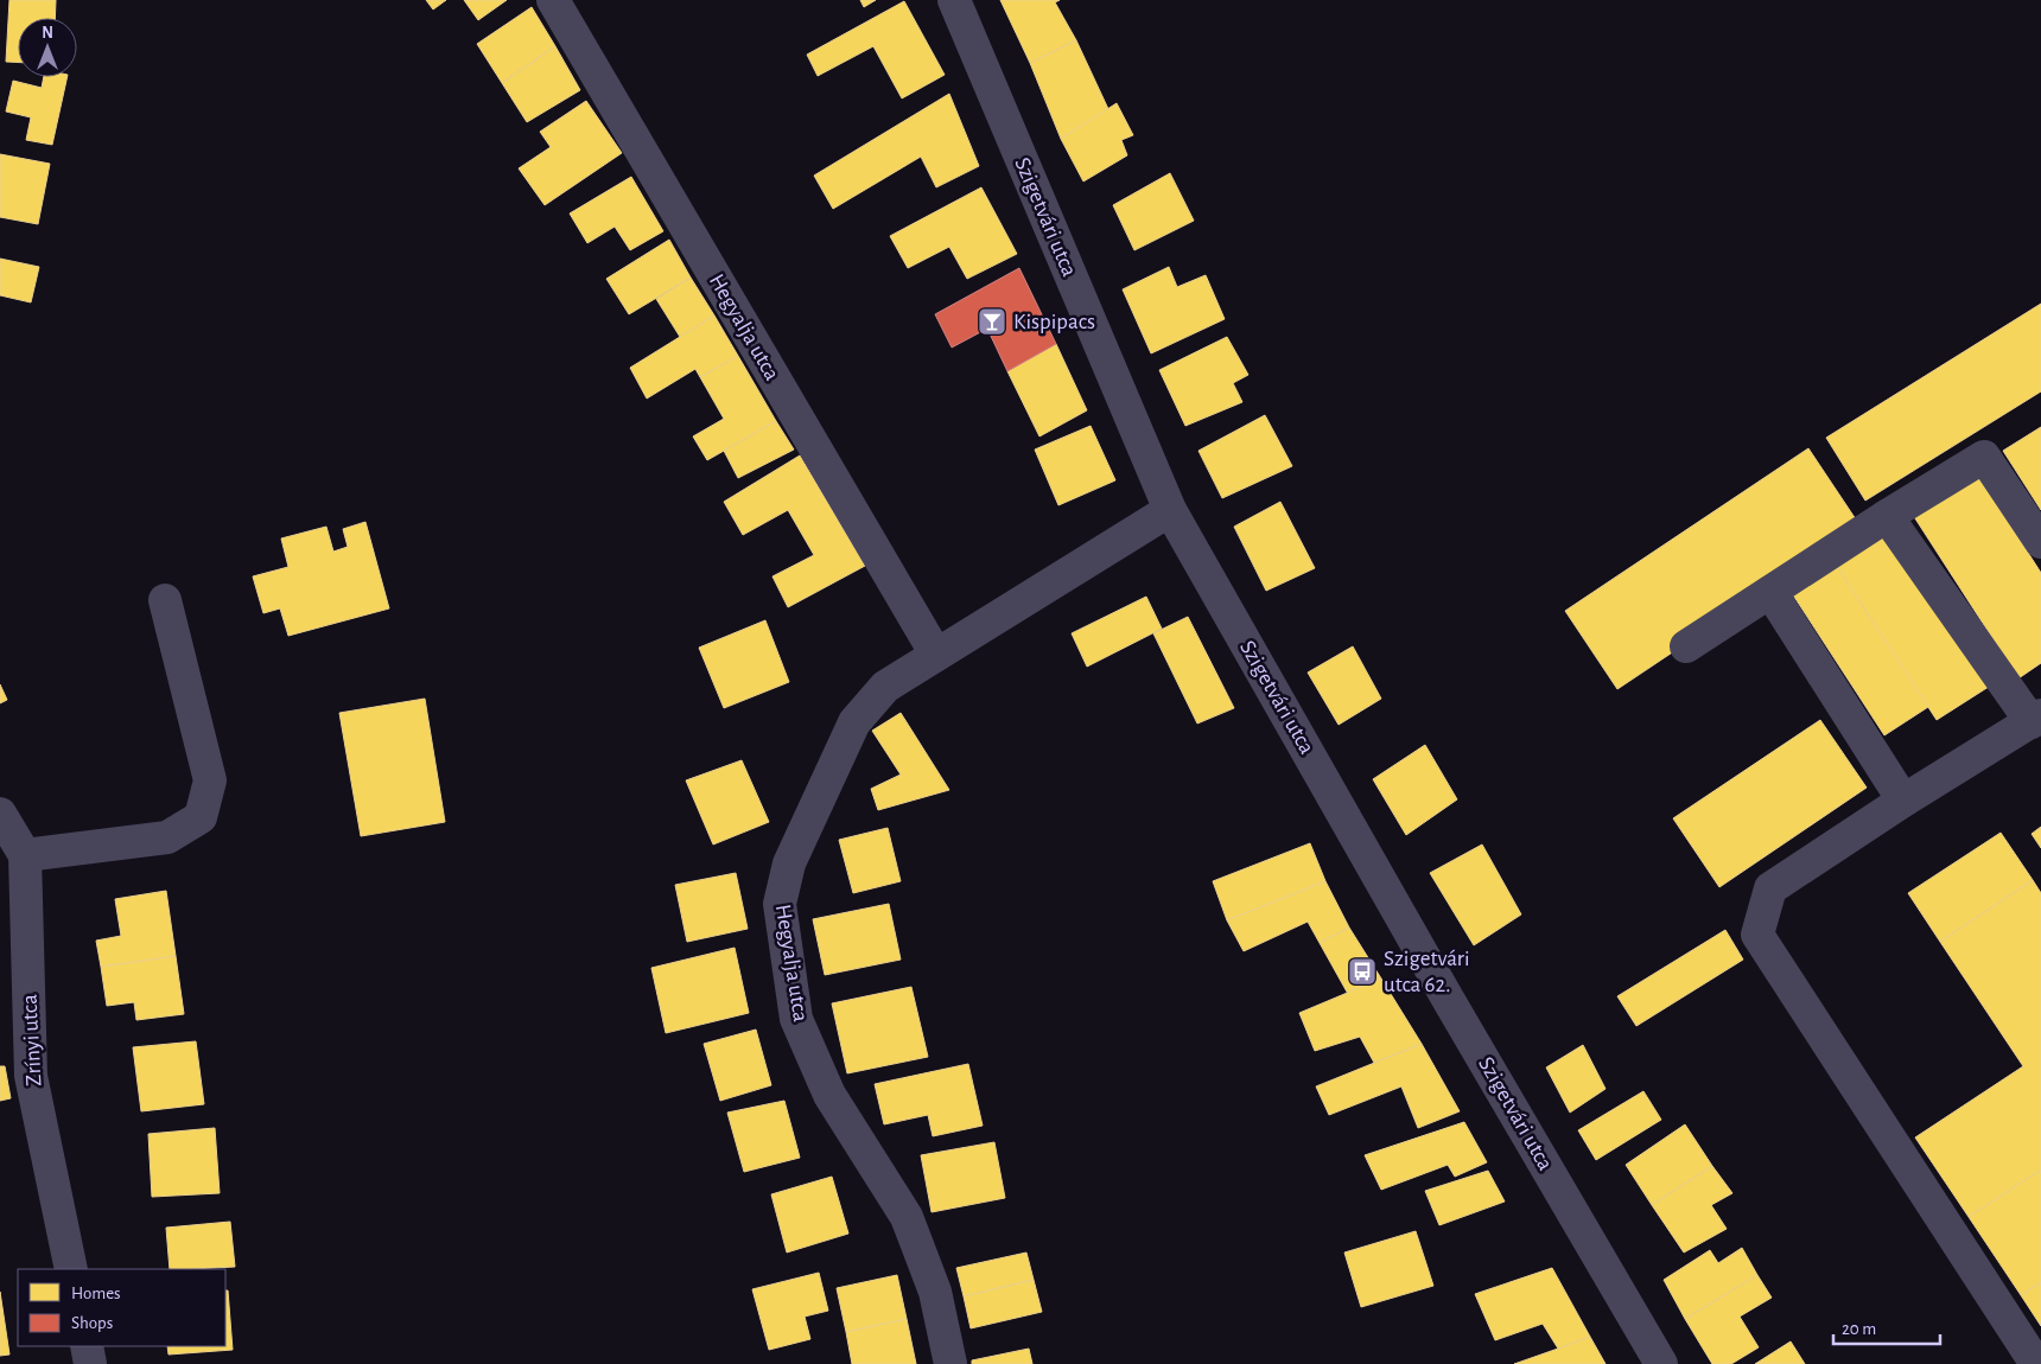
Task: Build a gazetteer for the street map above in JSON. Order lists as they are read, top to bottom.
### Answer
{
  "streets": {
    "street": ["Szigetvári utca", "Hegyalja utca", "Zrínyi utca"]
  },
  "crossings": [
    ["Szigetvári utca", "Hegyalja utca"]
  ],
  "places": {
    "bar": ["Kispipacs"],
    "bus stop": ["Szigetvári utca 62."]
  },
  "legend": ["Homes", "Shops"],
  "scale_bar": "20 m",
  "north": "top"
}
